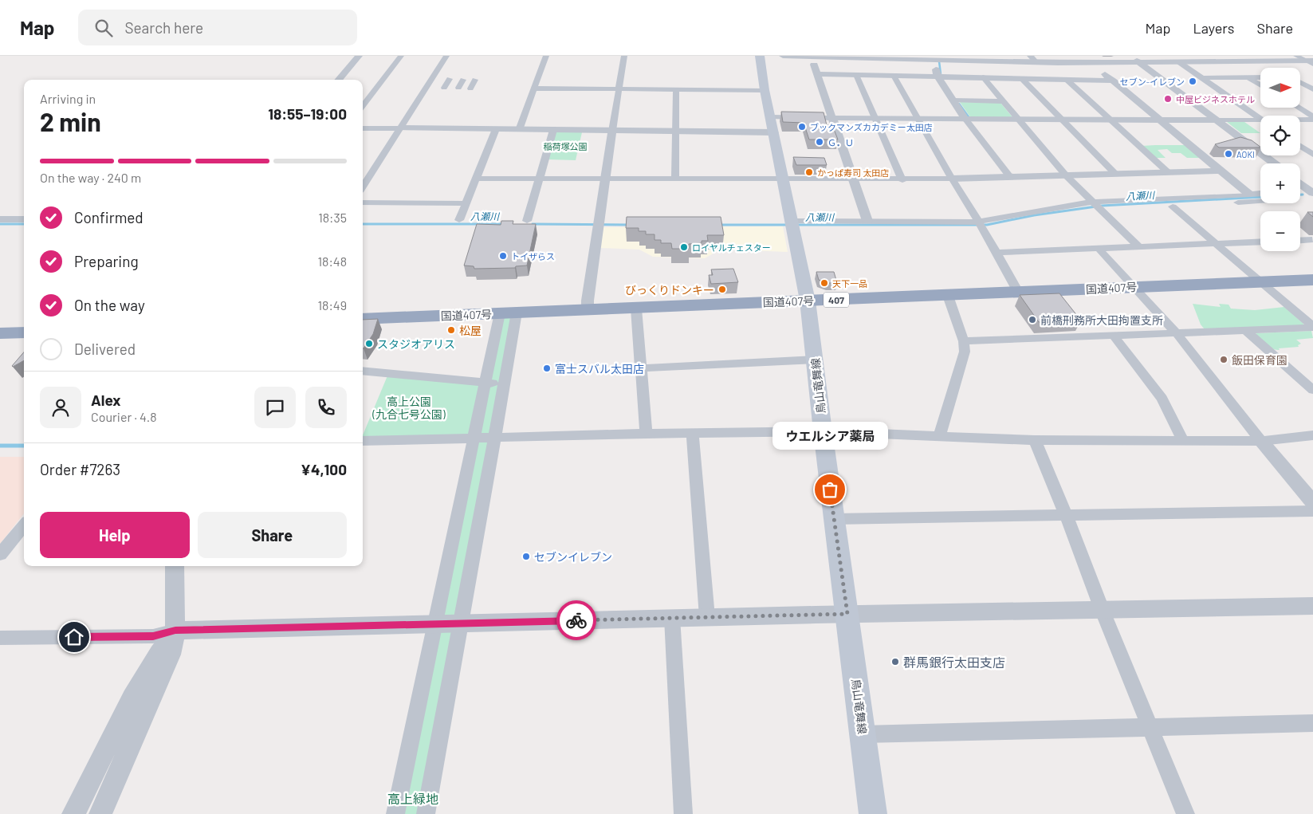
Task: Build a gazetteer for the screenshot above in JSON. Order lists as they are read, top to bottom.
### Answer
{
  "streets": {
    "highway": ["国道407号", "407"],
    "main road": ["鳥山竜舞線"]
  },
  "crossings": [
    ["国道407号", "鳥山竜舞線"]
  ],
  "water": ["八瀬川"],
  "parks": ["稲荷塚公園", "高上公園 (九合七号公園)", "高上緑地"],
  "places": [
    "セブン-イレブン",
    "中屋ビジネスホテル",
    "ブックマンズカカデミー太田店",
    "Ｇ．Ｕ",
    "AOKI",
    "かっぱ寿司 太田店",
    "ロイヤルチェスター",
    "トイザらス",
    "天下一品",
    "びっくりドンキー",
    "前橋刑務所大田拘置支所",
    "松屋",
    "スタジオアリス",
    "飯田保育園",
    "富士スバル太田店",
    "ウエルシア薬局",
    "セブンイレブン",
    "群馬銀行太田支店"
  ],
  "north": "right",
  "page": {
    "header": "Map",
    "search": "Search here",
    "nav": ["Map", "Layers", "Share"],
    "map_buttons": ["+", "−"],
    "heading": ["2 min", "Arriving in", "18:55–19:00"],
    "panel": [
      "Alex",
      "Courier · 4.8",
      "Order #7263",
      "¥4,100"
    ],
    "bar": "On the way · 240 m",
    "list": [
      ["Confirmed", "18:35"],
      ["Preparing", "18:48"],
      ["On the way", "18:49"],
      "Delivered"
    ],
    "bubble": "ウエルシア薬局",
    "buttons": ["Help", "Share"]
  }
}
